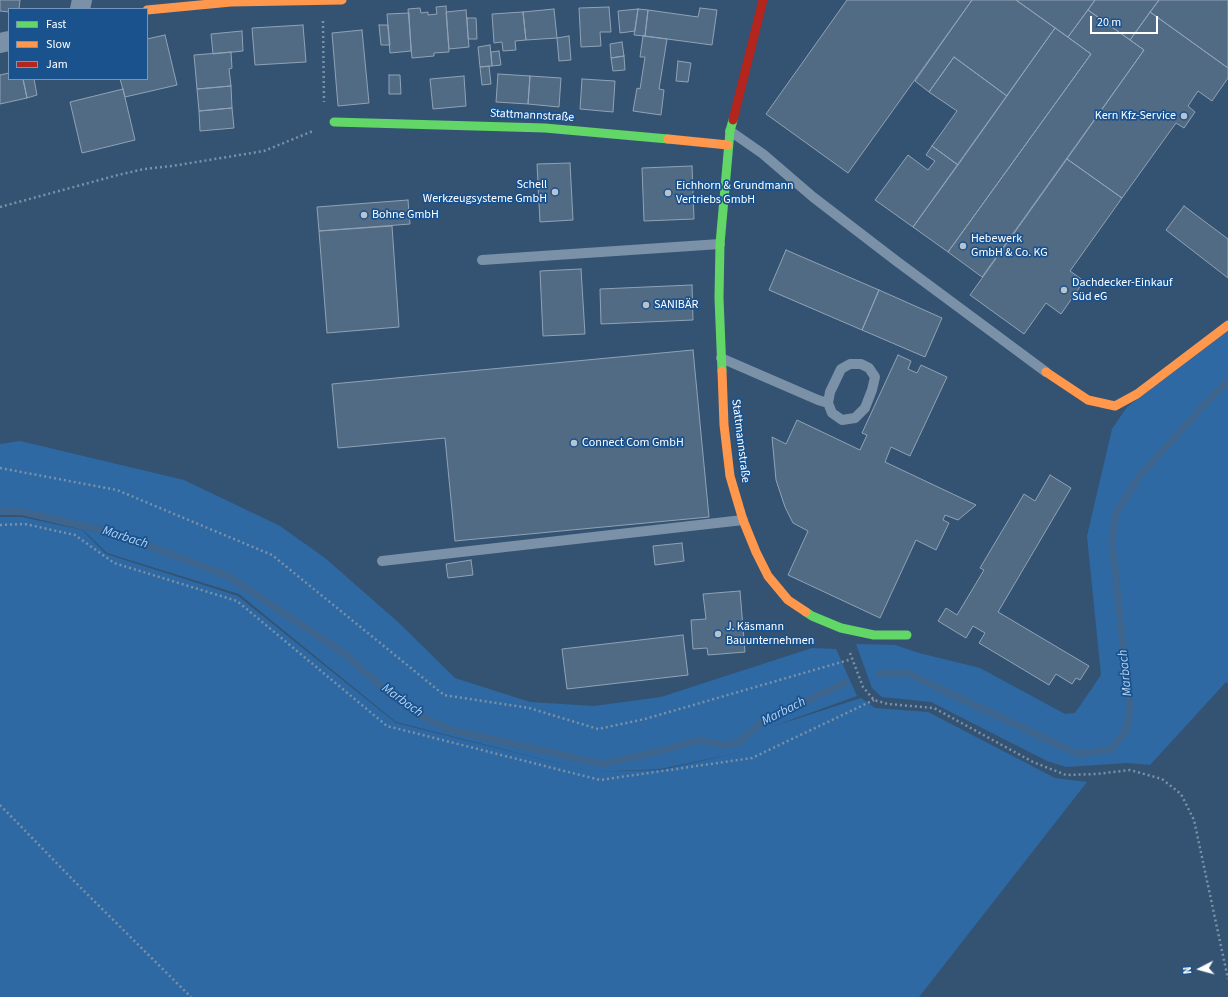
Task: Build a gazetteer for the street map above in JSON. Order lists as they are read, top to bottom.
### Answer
{
  "streets": {
    "street": ["Stattmannstraße"]
  },
  "water": ["Marbach"],
  "places": [
    "Kern Kfz-Service",
    "Schell Werkzeugsysteme GmbH",
    "Eichhorn & Grundmann Vertriebs GmbH",
    "Bohne GmbH",
    "Hebewerk GmbH & Co. KG",
    "Dachdecker-Einkauf Süd eG",
    "SANIBÄR",
    "Connect Com GmbH",
    "J. Käsmann Bauunternehmen"
  ],
  "legend": ["Fast", "Slow", "Jam"],
  "scale_bar": "20 m",
  "north": "left"
}
